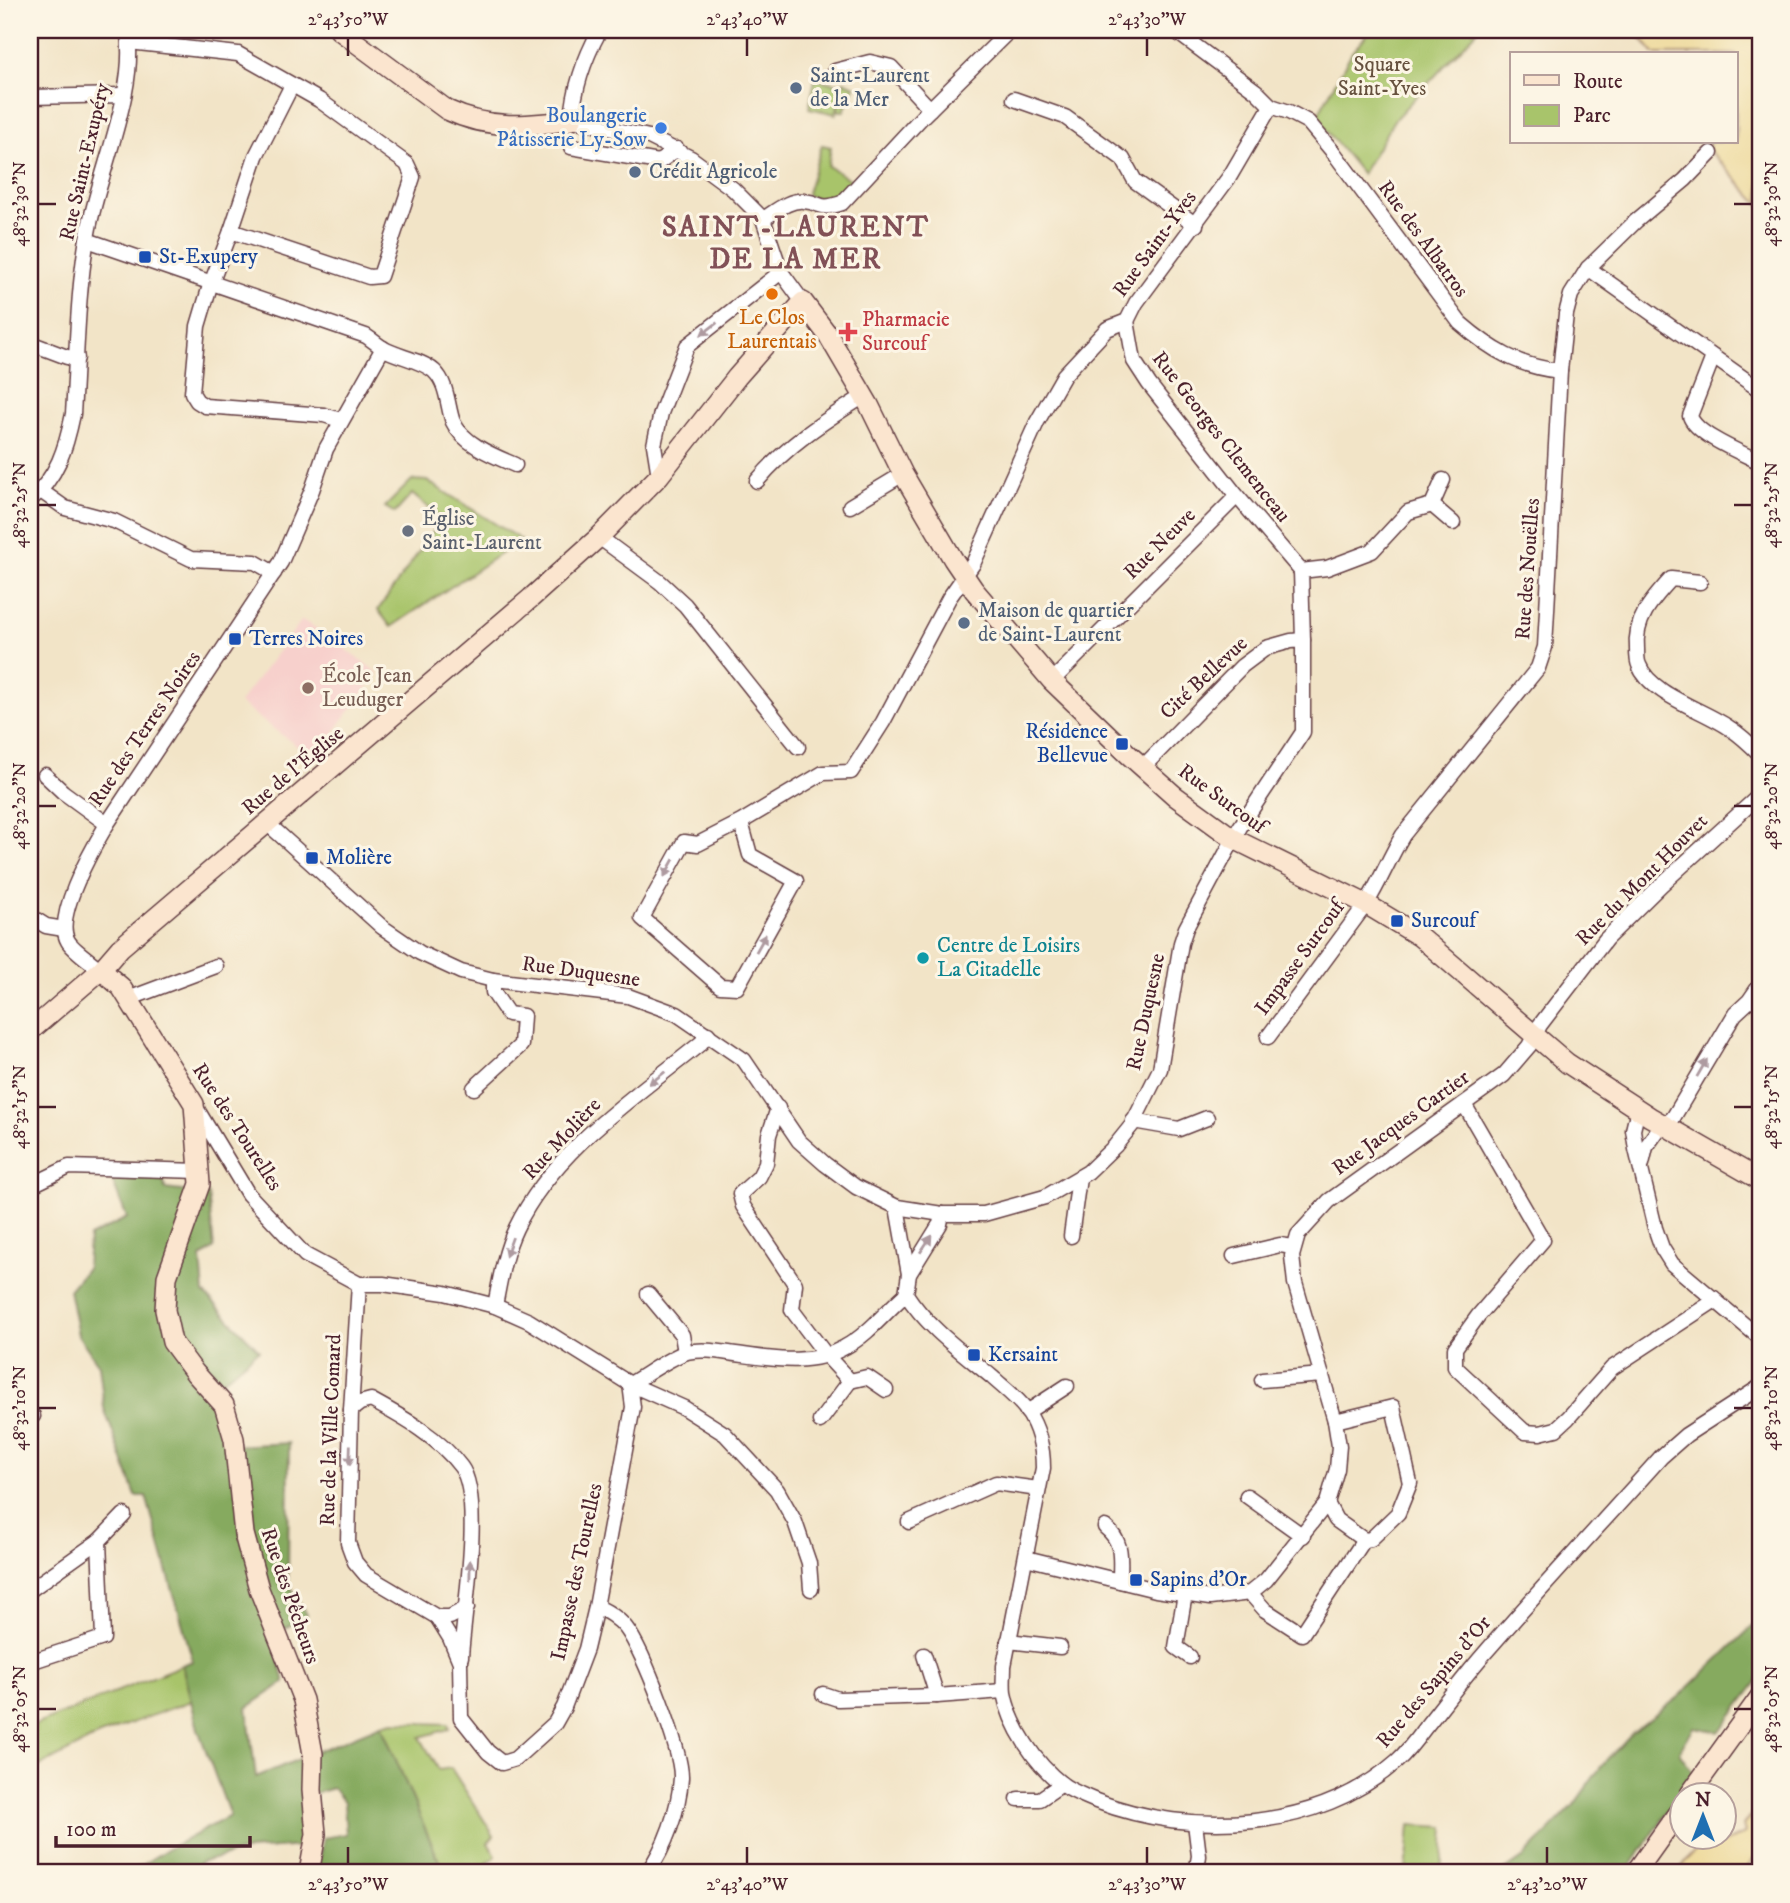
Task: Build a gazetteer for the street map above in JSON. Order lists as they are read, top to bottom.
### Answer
{
  "streets": {
    "street": [
      "Rue Saint-Exupéry",
      "Rue des Albatros",
      "Rue Saint-Yves",
      "Rue Georges Clemenceau",
      "Rue Neuve",
      "Rue des Nouëlles",
      "Cité Bellevue",
      "Rue des Terres Noires",
      "Rue de l'Église",
      "Rue Surcouf",
      "Rue du Mont Houvet",
      "Impasse Surcouf",
      "Rue Duquesne",
      "Rue Jacques Cartier",
      "Rue des Tourelles",
      "Rue Molière",
      "Rue de la Ville Comard",
      "Impasse des Tourelles",
      "Rue des Pêcheurs",
      "Rue des Sapins d'Or"
    ]
  },
  "crossings": [
    ["Rue des Albatros", "Rue Saint-Yves"],
    ["Rue des Albatros", "Rue des Nouëlles"],
    ["Rue Saint-Yves", "Rue Georges Clemenceau"],
    ["Rue Saint-Yves", "Rue Surcouf"],
    ["Rue Georges Clemenceau", "Rue Neuve"],
    ["Rue Neuve", "Rue Surcouf"],
    ["Rue des Nouëlles", "Rue Surcouf"],
    ["Rue des Nouëlles", "Impasse Surcouf"],
    ["Cité Bellevue", "Rue Surcouf"],
    ["Rue de l'Église", "Rue Surcouf"],
    ["Rue de l'Église", "Rue Duquesne"],
    ["Rue de l'Église", "Rue des Tourelles"],
    ["Rue Surcouf", "Rue du Mont Houvet"],
    ["Rue Surcouf", "Impasse Surcouf"],
    ["Rue Surcouf", "Rue Duquesne"],
    ["Rue Surcouf", "Rue Jacques Cartier"],
    ["Rue du Mont Houvet", "Rue Jacques Cartier"],
    ["Rue Duquesne", "Rue Molière"],
    ["Rue des Tourelles", "Rue Molière"],
    ["Rue des Tourelles", "Rue de la Ville Comard"],
    ["Rue des Tourelles", "Impasse des Tourelles"],
    ["Rue des Tourelles", "Rue des Pêcheurs"]
  ],
  "one_way": ["Rue Molière", "Rue de la Ville Comard"],
  "districts": ["SAINT-LAURENT DE LA MER"],
  "parks": ["Square Saint-Yves"],
  "places": {
    "other": [
      "Saint-Laurent de la Mer",
      "Boulangerie Pâtisserie Ly-Sow",
      "Crédit Agricole",
      "Le Clos Laurentais",
      "Église Saint-Laurent",
      "Maison de quartier de Saint-Laurent",
      "École Jean Leuduger",
      "Centre de Loisirs La Citadelle"
    ],
    "transit": [
      "St-Exupery",
      "Terres Noires",
      "Résidence Bellevue",
      "Molière",
      "Surcouf",
      "Kersaint",
      "Sapins d'Or"
    ],
    "health": ["Pharmacie Surcouf"]
  },
  "legend": ["Route", "Parc"],
  "scale_bar": "100 m",
  "north": "top",
  "coordinates": [
    "2°43'50\"W",
    "2°43'40\"W",
    "2°43'30\"W",
    "48°32'30\"N",
    "48°32'25\"N",
    "48°32'20\"N",
    "48°32'15\"N",
    "48°32'10\"N",
    "48°32'05\"N",
    "2°43'20\"W"
  ]
}
